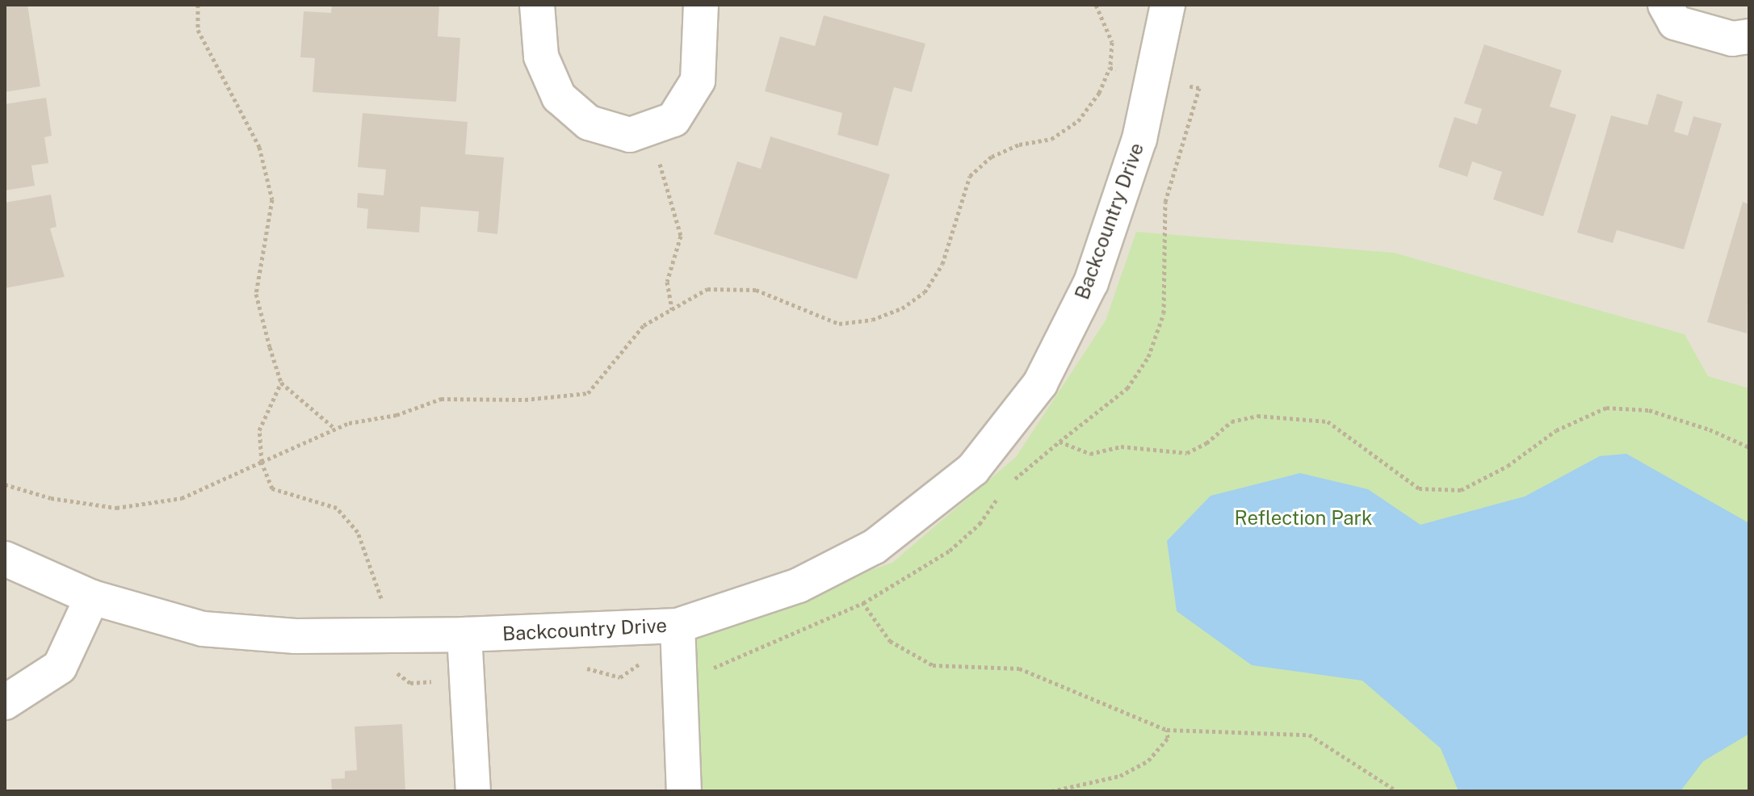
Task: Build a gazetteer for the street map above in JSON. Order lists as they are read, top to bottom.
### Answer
{
  "streets": {
    "street": ["Backcountry Drive"]
  },
  "parks": ["Reflection Park"]
}
